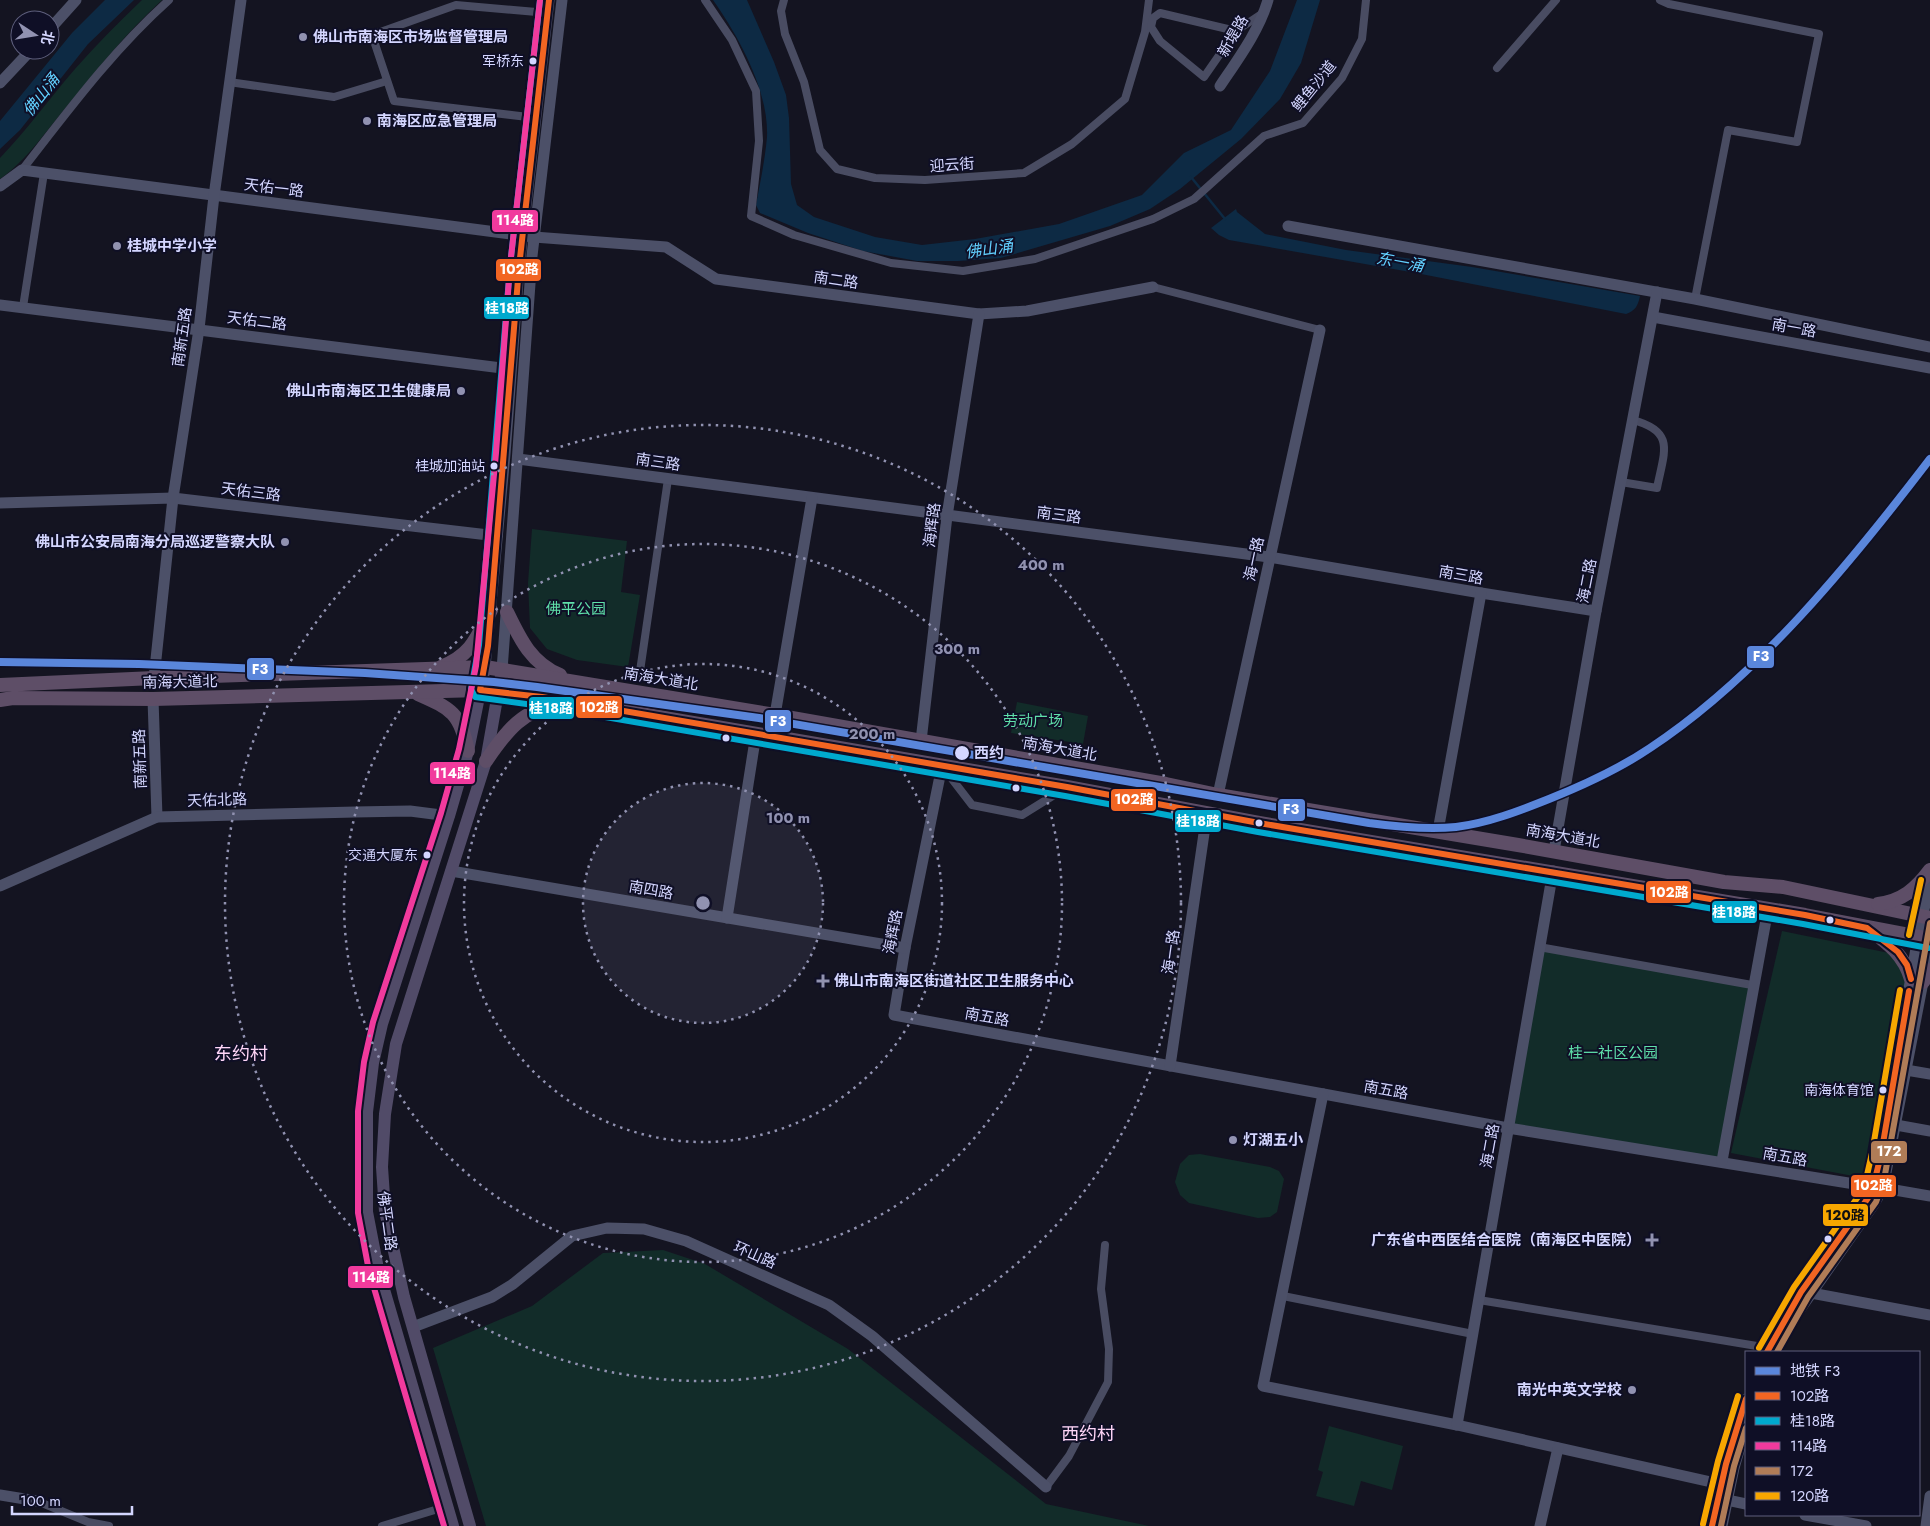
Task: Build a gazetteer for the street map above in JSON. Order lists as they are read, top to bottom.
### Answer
{
  "streets": {
    "highway": ["南海大道北"],
    "main road": ["佛平二路"],
    "street": [
      "新堤路",
      "鲤鱼沙道",
      "迎云街",
      "天佑一路",
      "南二路",
      "天佑二路",
      "南一路",
      "南新五路",
      "南三路",
      "天佑三路",
      "海辉路",
      "海一路",
      "海二路",
      "天佑北路",
      "南四路",
      "南五路",
      "环山路"
    ]
  },
  "crossings": [
    ["天佑一路", "南二路"],
    ["天佑一路", "南新五路"],
    ["天佑一路", "佛平二路"],
    ["南二路", "海辉路"],
    ["南二路", "佛平二路"],
    ["天佑二路", "南新五路"],
    ["天佑二路", "佛平二路"],
    ["南一路", "海二路"],
    ["南新五路", "天佑三路"],
    ["南新五路", "南海大道北"],
    ["南新五路", "天佑北路"],
    ["南三路", "海辉路"],
    ["南三路", "海一路"],
    ["南三路", "海二路"],
    ["南三路", "佛平二路"],
    ["天佑三路", "佛平二路"],
    ["海辉路", "南海大道北"],
    ["海辉路", "南四路"],
    ["海辉路", "南五路"],
    ["海一路", "南海大道北"],
    ["海一路", "南五路"],
    ["海二路", "南海大道北"],
    ["海二路", "南五路"],
    ["南海大道北", "佛平二路"],
    ["天佑北路", "佛平二路"],
    ["南四路", "佛平二路"],
    ["佛平二路", "环山路"]
  ],
  "districts": ["东约村", "西约村"],
  "water": ["佛山涌", "东一涌"],
  "parks": ["佛平公园", "劳动广场", "桂一社区公园"],
  "places": {
    "other": [
      "佛山市南海区市场监督管理局",
      "军桥东",
      "南海区应急管理局",
      "桂城中学小学",
      "佛山市南海区卫生健康局",
      "桂城加油站",
      "佛山市公安局南海分局巡逻警察大队",
      "西约",
      "交通大厦东",
      "南海体育馆",
      "灯湖五小",
      "南光中英文学校"
    ],
    "health": ["佛山市南海区街道社区卫生服务中心", "广东省中西医结合医院（南海区中医院）"]
  },
  "lines": [
    "transit line 102路",
    "transit line 桂18路",
    "transit line 114路",
    "metro line F3",
    "transit line 120路",
    "transit line 172"
  ],
  "legend": [
    "地铁 F3",
    "102路",
    "桂18路",
    "114路",
    "172",
    "120路"
  ],
  "scale_bar": "100 m",
  "north": "right",
  "rings": [
    "400 m",
    "300 m",
    "200 m",
    "100 m"
  ]
}
